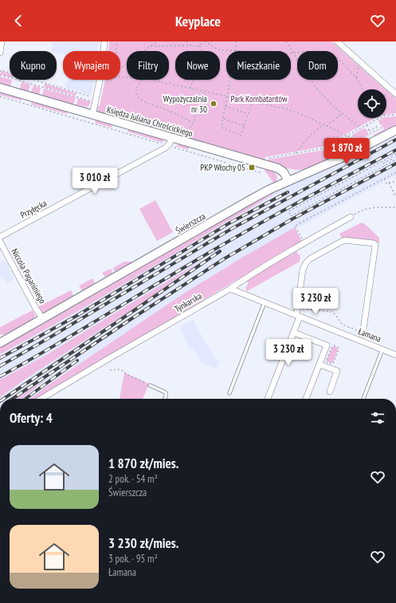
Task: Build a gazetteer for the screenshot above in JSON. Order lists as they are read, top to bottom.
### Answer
{
  "streets": {
    "street": [
      "Księdza Juliana Chrościckiego",
      "Przyłęcka",
      "Świerszcza",
      "Niccola Paganiniego",
      "Tynkarska",
      "Łamana"
    ]
  },
  "crossings": [
    ["Księdza Juliana Chrościckiego", "Przyłęcka"],
    ["Księdza Juliana Chrościckiego", "Świerszcza"],
    ["Świerszcza", "Niccola Paganiniego"],
    ["Tynkarska", "Łamana"]
  ],
  "parks": ["Park Kombatantów"],
  "places": {
    "other": ["Wypożyczalnia nr 30"],
    "transit": ["PKP Włochy 05"]
  },
  "page": {
    "header": "Keyplace",
    "chip": [
      "Kupno",
      "Wynajem",
      "Filtry",
      "Nowe",
      "Mieszkanie",
      "Dom"
    ],
    "price": [
      "1 870 zł",
      "3 010 zł",
      "3 230 zł",
      "3 230 zł"
    ],
    "heading": "Oferty: 4",
    "list": [
      {
        "name": "1 870 zł/mies.",
        "note": "2 pok. · 54 m² · Świerszcza"
      },
      {
        "name": "3 230 zł/mies.",
        "note": "3 pok. · 95 m² · Łamana"
      }
    ]
  }
}
